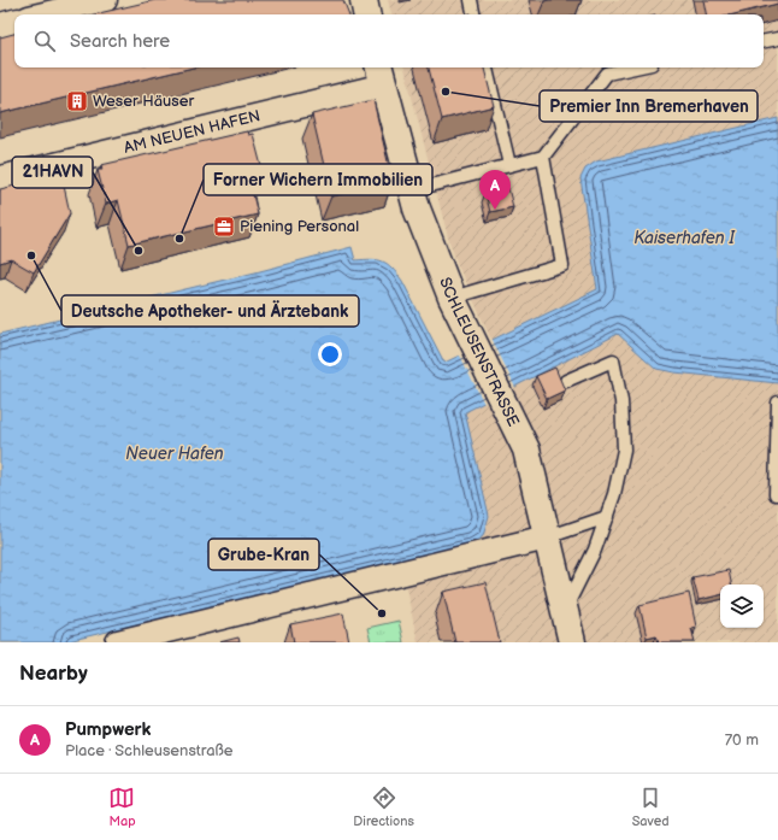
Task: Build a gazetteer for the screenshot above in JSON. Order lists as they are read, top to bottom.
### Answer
{
  "streets": {
    "street": ["AM NEUEN HAFEN", "SCHLEUSENSTRASSE"]
  },
  "crossings": [
    ["AM NEUEN HAFEN", "SCHLEUSENSTRASSE"]
  ],
  "water": ["Kaiserhafen I", "Neuer Hafen"],
  "places": {
    "other": [
      "Premier Inn Bremerhaven",
      "Forner Wichern Immobilien",
      "21HAVN",
      "Deutsche Apotheker- und Ärztebank",
      "Grube-Kran"
    ],
    "building": ["Weser Häuser"],
    "office": ["Piening Personal"]
  },
  "page": {
    "search": "Search here",
    "pins": "A",
    "heading": "Nearby",
    "list": [
      {
        "mark": "A",
        "name": "Pumpwerk",
        "note": "Place · Schleusenstraße",
        "value": "70 m"
      }
    ],
    "nav": ["Map", "Directions", "Saved"]
  }
}
